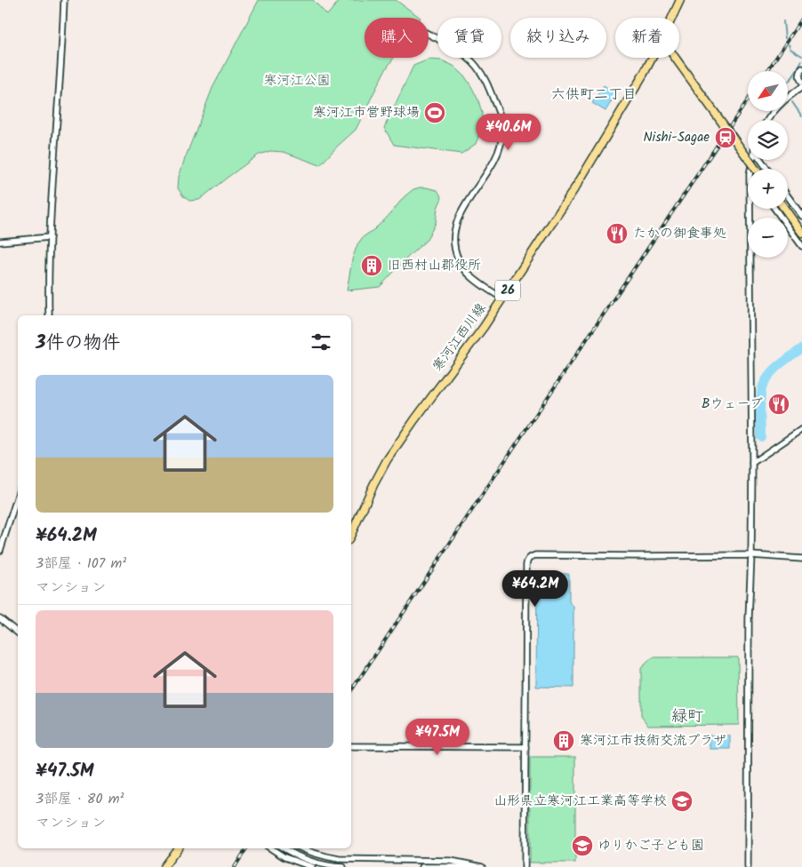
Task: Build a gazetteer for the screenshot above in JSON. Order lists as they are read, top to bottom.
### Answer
{
  "streets": {
    "main road": ["26", "寒河江西川線"]
  },
  "districts": ["六供町二丁目", "緑町"],
  "parks": ["寒河江公園"],
  "places": {
    "sports": ["寒河江市営野球場"],
    "station": ["Nishi-Sagae"],
    "restaurant": ["たかの御食事処", "Bウェーブ"],
    "building": ["旧西村山郡役所", "寒河江市技術交流プラザ"],
    "school or university": ["山形県立寒河江工業高等学校", "ゆりかご子ども園"]
  },
  "north": "bottom left",
  "page": {
    "chip": [
      "購入",
      "賃貸",
      "絞り込み",
      "新着"
    ],
    "map_buttons": ["+", "−"],
    "price": ["¥40.6M", "¥64.2M", "¥47.5M"],
    "heading": "3件の物件",
    "list": [
      {
        "name": "¥64.2M",
        "note": "3部屋 · 107 m² · マンション"
      },
      {
        "name": "¥47.5M",
        "note": "3部屋 · 80 m² · マンション"
      }
    ]
  }
}
